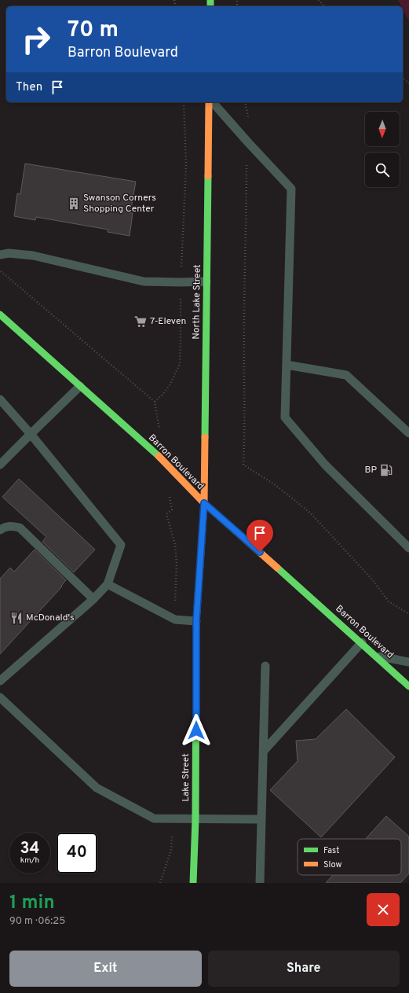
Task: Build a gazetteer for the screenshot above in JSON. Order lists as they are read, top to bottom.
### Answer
{
  "streets": {
    "street": ["North Lake Street", "Barron Boulevard", "Lake Street"]
  },
  "crossings": [
    ["North Lake Street", "Barron Boulevard"],
    ["North Lake Street", "Lake Street"],
    ["Barron Boulevard", "Lake Street"]
  ],
  "places": {
    "building": ["Swanson Corners Shopping Center"],
    "supermarket": ["7-Eleven"],
    "fuel station": ["BP"],
    "restaurant": ["McDonald's"]
  },
  "legend": ["Fast", "Slow"],
  "north": "bottom",
  "page": {
    "turn": ["70 m", "Barron Boulevard"],
    "then": "Then",
    "speed": "34 km/h",
    "limit": "40",
    "heading": ["1 min", "90 m · 06:25"],
    "buttons": ["Exit", "Share"]
  }
}
